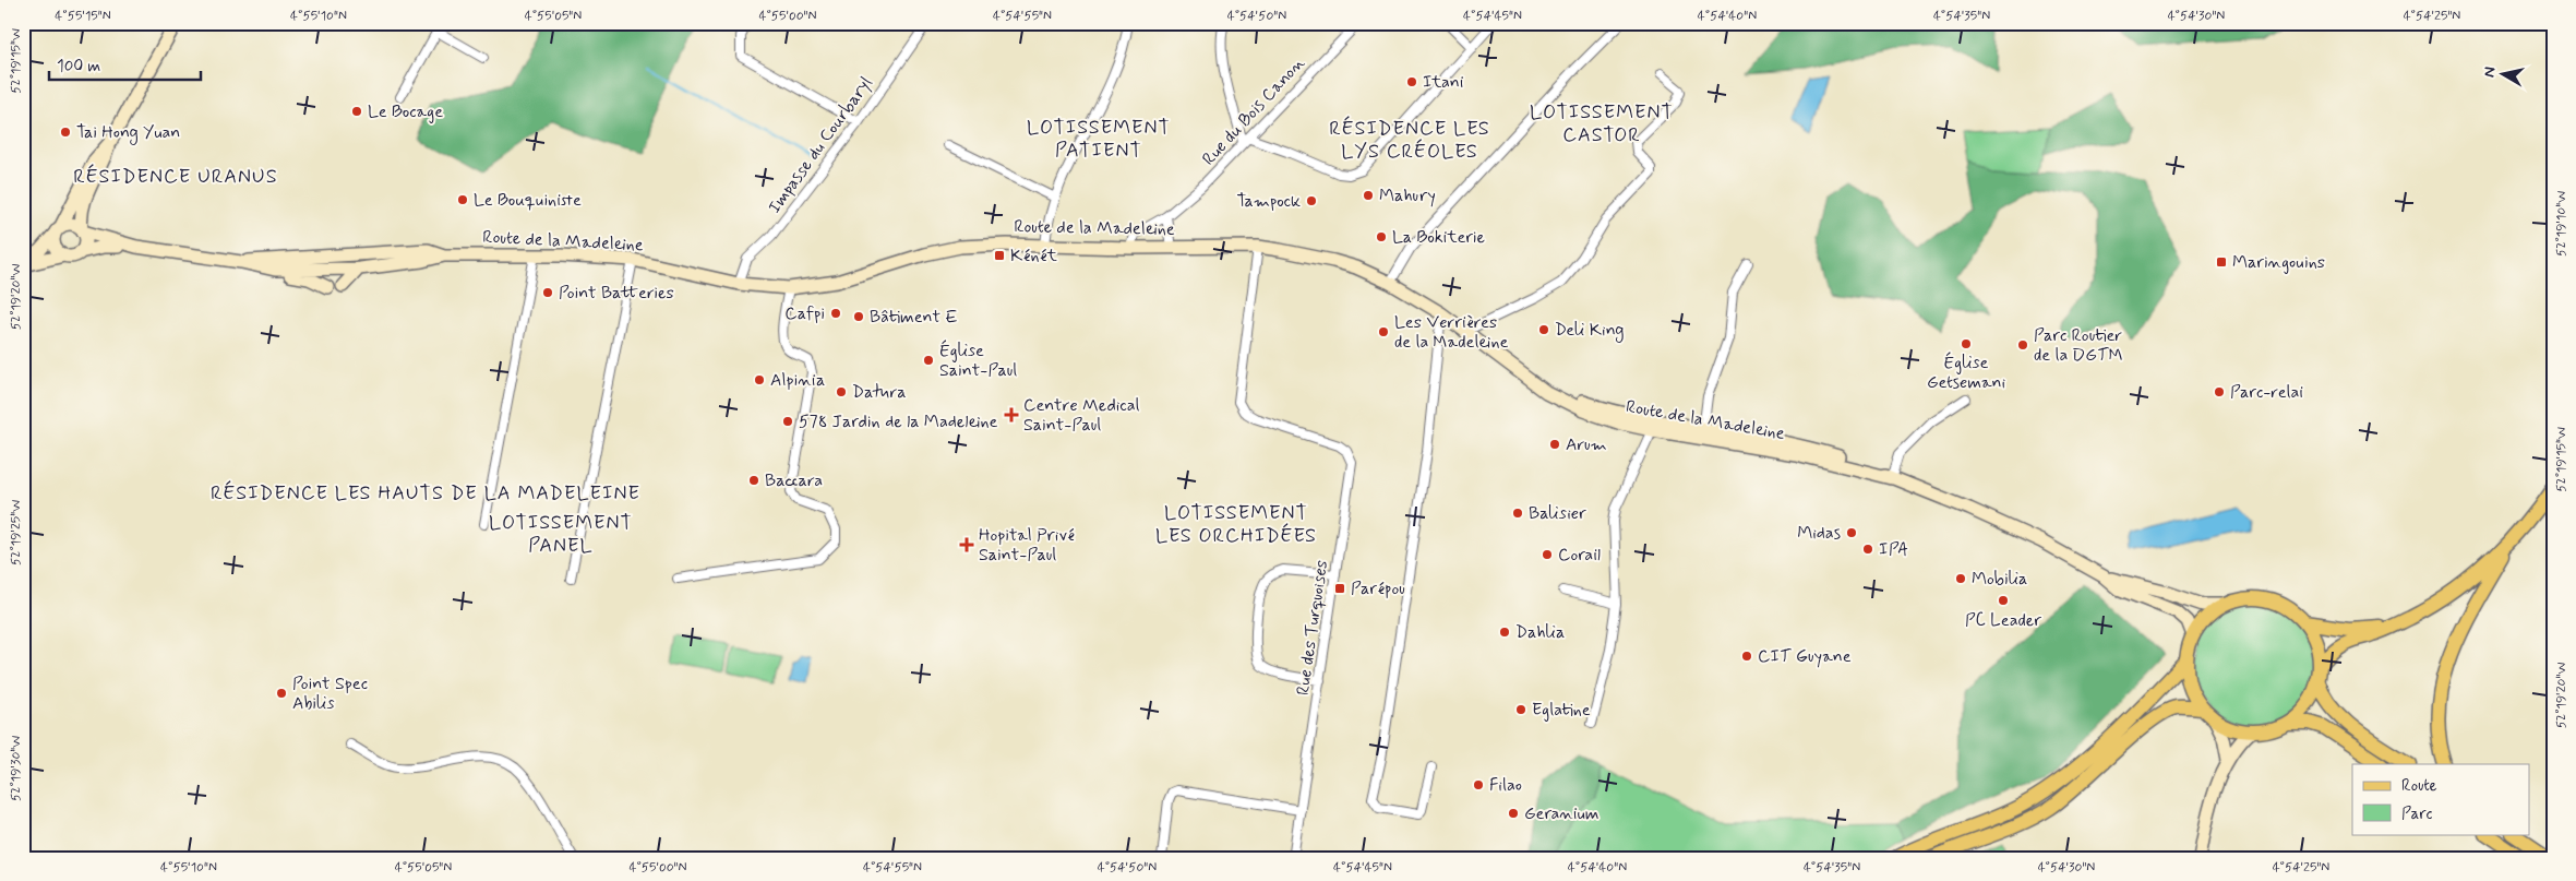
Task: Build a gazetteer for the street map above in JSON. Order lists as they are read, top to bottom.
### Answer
{
  "streets": {
    "main road": ["Route de la Madeleine"],
    "street": ["Rue du Bois Canon", "Impasse du Courbaryl", "Rue des Turquoises"]
  },
  "crossings": [
    ["Rue du Bois Canon", "Route de la Madeleine"],
    ["Impasse du Courbaryl", "Route de la Madeleine"],
    ["Route de la Madeleine", "Rue des Turquoises"]
  ],
  "districts": [
    "LOTISSEMENT CASTOR",
    "LOTISSEMENT PATIENT",
    "RÉSIDENCE LES LYS CRÉOLES",
    "RÉSIDENCE URANUS",
    "RÉSIDENCE LES HAUTS DE LA MADELEINE",
    "LOTISSEMENT LES ORCHIDÉES",
    "LOTISSEMENT PANEL"
  ],
  "places": {
    "other": [
      "Itani",
      "Le Bocage",
      "Tai Hong Yuan",
      "Mahury",
      "Le Bouquiniste",
      "Tampock",
      "La Bokiterie",
      "Point Batteries",
      "Cafpi",
      "Bâtiment E",
      "Deli King",
      "Les Verrières de la Madeleine",
      "Église Getsemani",
      "Parc Routier de la DGTM",
      "Église Saint-Paul",
      "Alpinia",
      "Datura",
      "Parc-relai",
      "578 Jardin de la Madeleine",
      "Arum",
      "Baccara",
      "Balisier",
      "Midas",
      "IPA",
      "Corail",
      "Mobilia",
      "PC Leader",
      "Dahlia",
      "CIT Guyane",
      "Point Spec Abilis",
      "Eglatine",
      "Filao",
      "Geranium"
    ],
    "transit": ["Kénét", "Maringouins", "Parépou"],
    "health": ["Centre Medical Saint-Paul", "Hopital Privé Saint-Paul"]
  },
  "legend": ["Route", "Parc"],
  "scale_bar": "100 m",
  "north": "left",
  "coordinates": [
    "4°55'15\"N",
    "4°55'10\"N",
    "4°55'05\"N",
    "4°55'00\"N",
    "4°54'55\"N",
    "4°54'50\"N",
    "4°54'45\"N",
    "4°54'40\"N",
    "4°54'35\"N",
    "4°54'30\"N",
    "4°54'25\"N",
    "52°19'15\"W",
    "52°19'10\"W",
    "52°19'20\"W",
    "52°19'25\"W",
    "52°19'30\"W"
  ]
}
